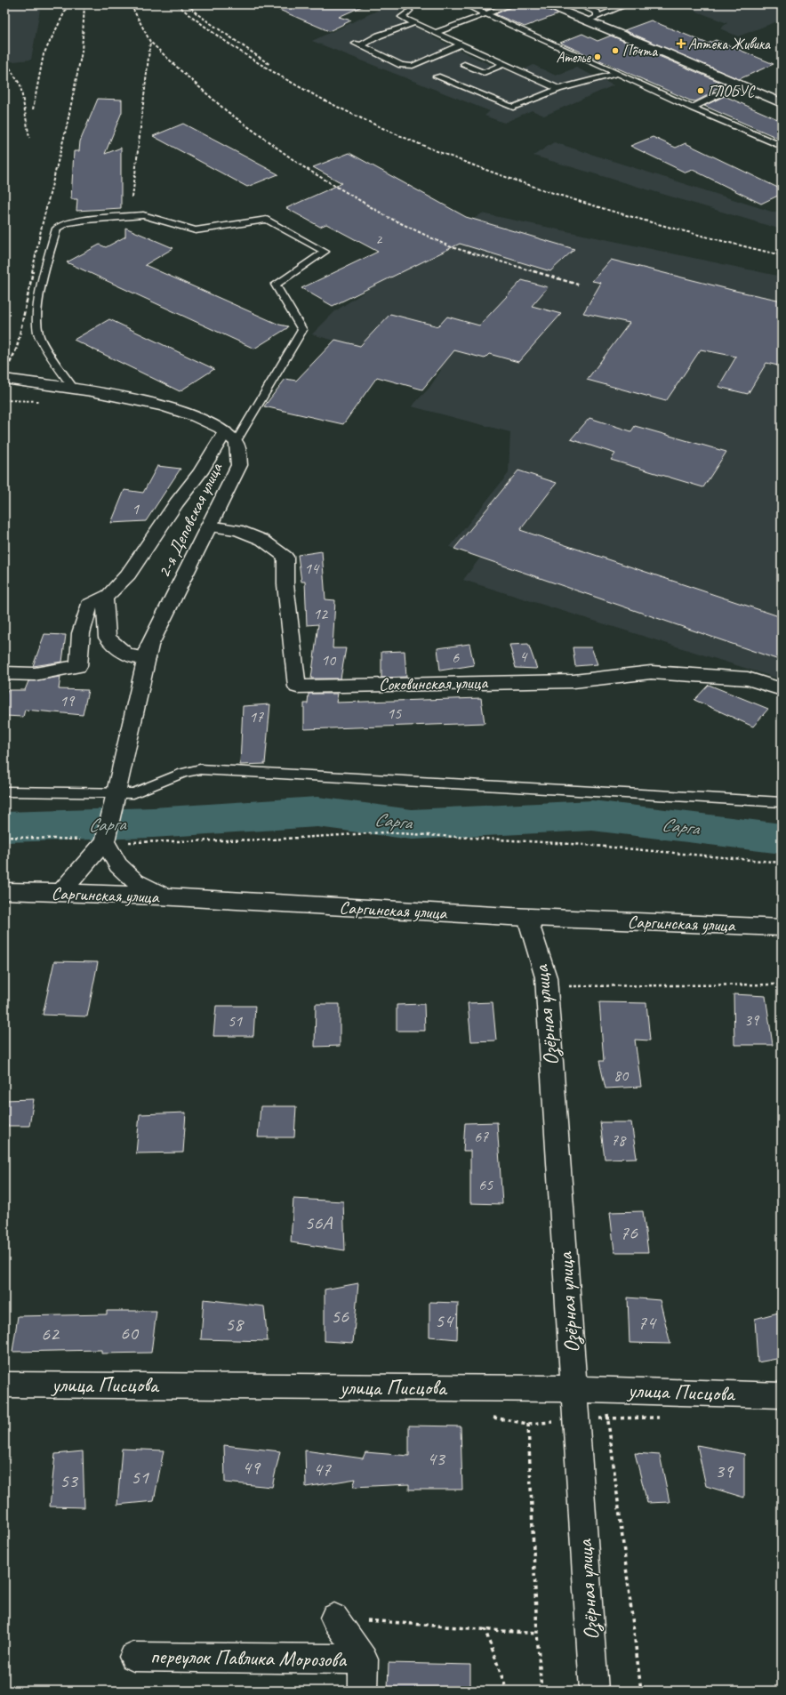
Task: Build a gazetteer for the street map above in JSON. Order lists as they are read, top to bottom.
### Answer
{
  "streets": {
    "street": [
      "2-я Деповская улица",
      "Соковинская улица",
      "Саргинская улица",
      "Озёрная улица",
      "улица Писцова",
      "переулок Павлика Морозова"
    ]
  },
  "crossings": [
    ["2-я Деповская улица", "Соковинская улица"],
    ["Саргинская улица", "Озёрная улица"],
    ["Озёрная улица", "улица Писцова"]
  ],
  "water": ["Сарга"],
  "places": {
    "health": ["Аптека Живика"],
    "other": ["Почта", "Ателье", "ГЛОБУС"]
  },
  "house_numbers": [
    "2",
    "1",
    "14",
    "12",
    "4",
    "6",
    "10",
    "19",
    "15",
    "17",
    "39",
    "51",
    "80",
    "67",
    "78",
    "65",
    "56А",
    "76",
    "56",
    "54",
    "74",
    "58",
    "60",
    "62",
    "43",
    "49",
    "47",
    "39",
    "51",
    "53"
  ]
}
